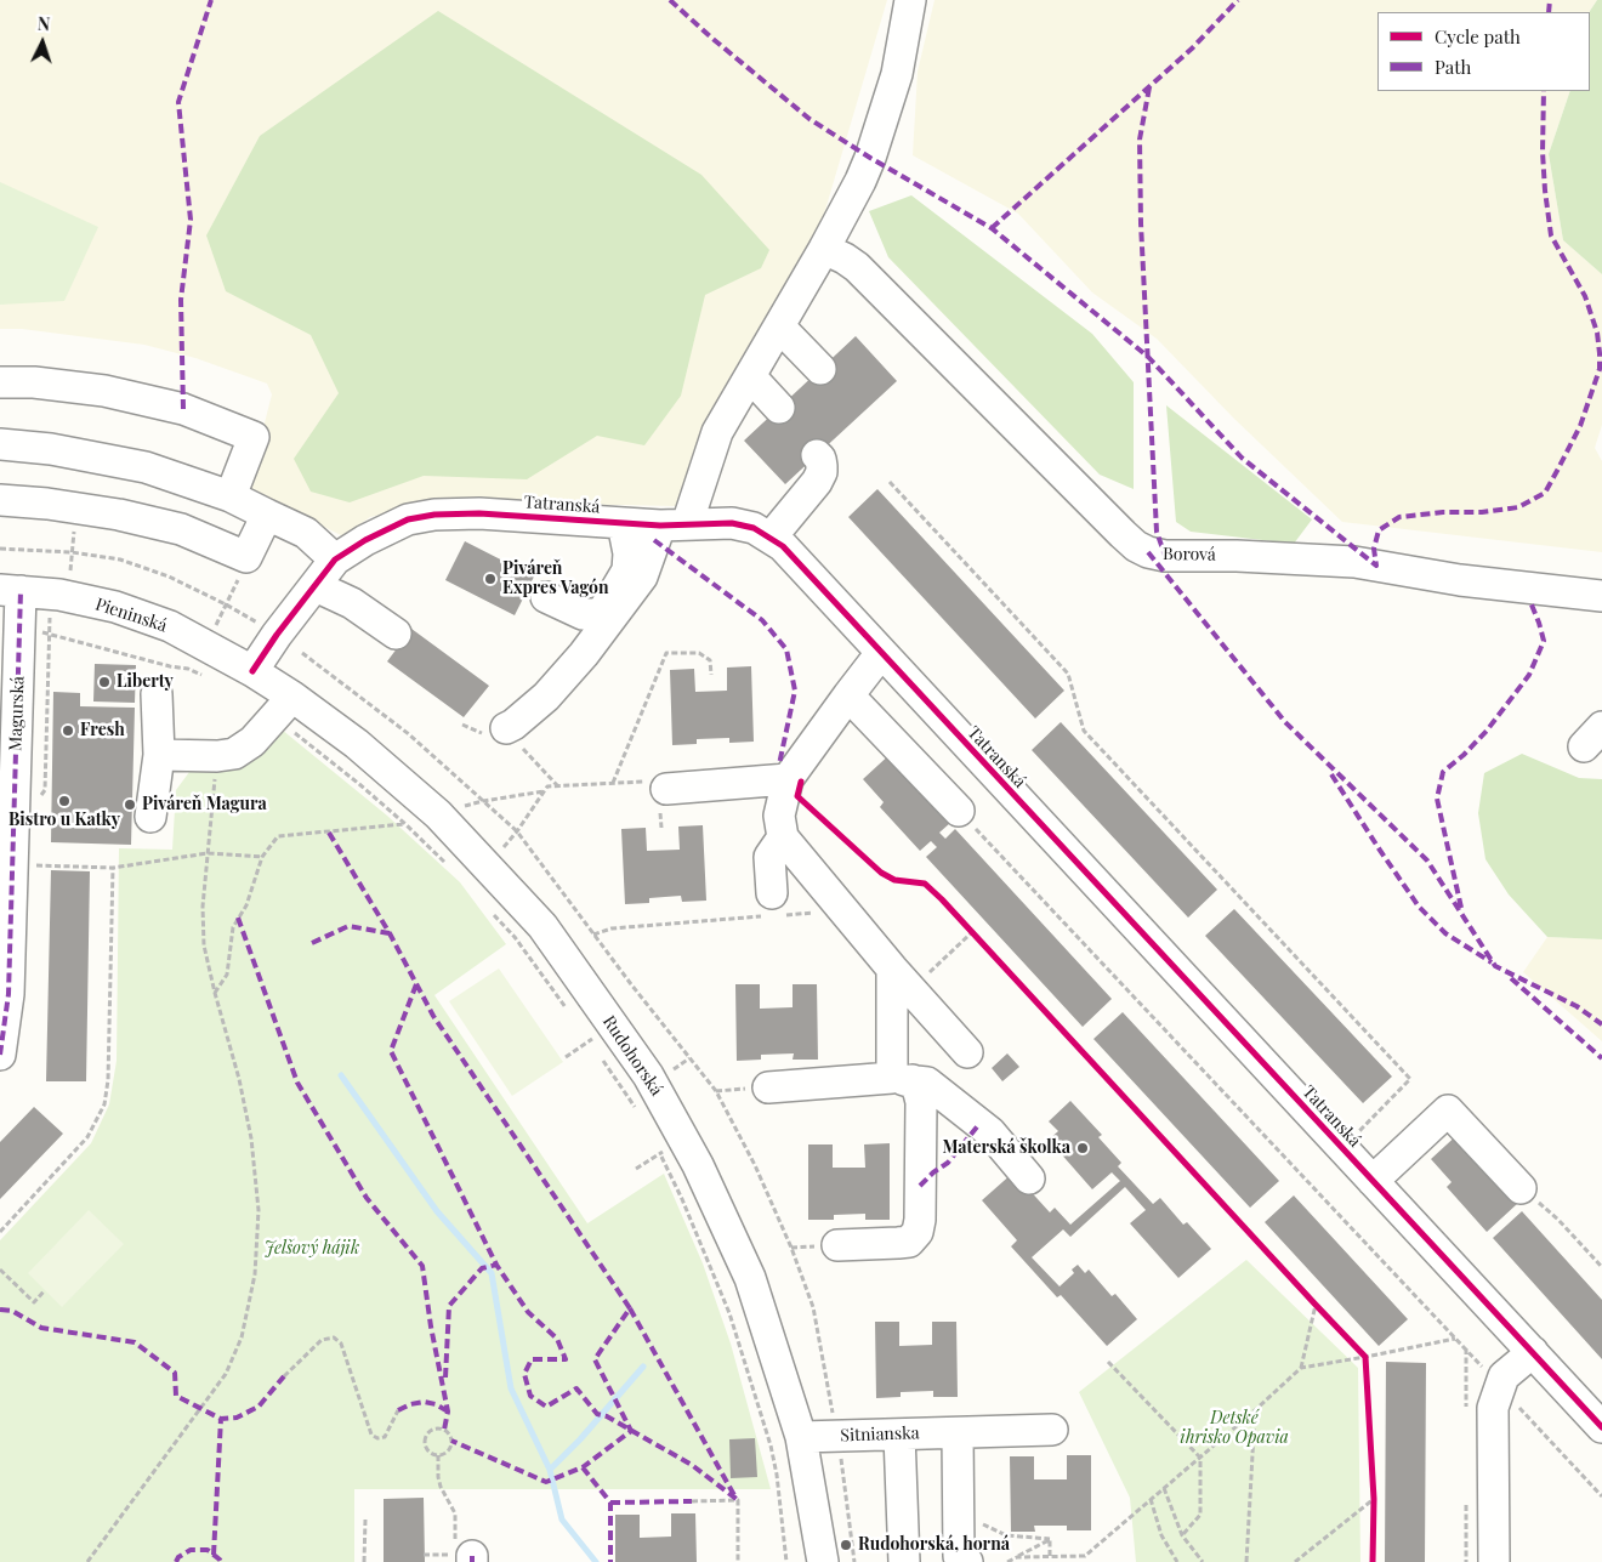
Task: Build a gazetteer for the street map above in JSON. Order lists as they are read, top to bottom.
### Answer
{
  "streets": {
    "street": [
      "Tatranská",
      "Borová",
      "Pieninská",
      "Magurská",
      "Rudohorská",
      "Sitnianska"
    ]
  },
  "crossings": [
    ["Tatranská", "Pieninská"],
    ["Tatranská", "Rudohorská"],
    ["Pieninská", "Magurská"],
    ["Pieninská", "Rudohorská"],
    ["Rudohorská", "Sitnianska"]
  ],
  "parks": ["Jelšový hájik", "Detské ihrisko Opavia"],
  "places": [
    "Piváreň Expres Vagón",
    "Liberty",
    "Fresh",
    "Bistro u Katky",
    "Piváreň Magura",
    "Materská školka",
    "Rudohorská, horná"
  ],
  "legend": ["Cycle path", "Path"],
  "north": "top"
}
